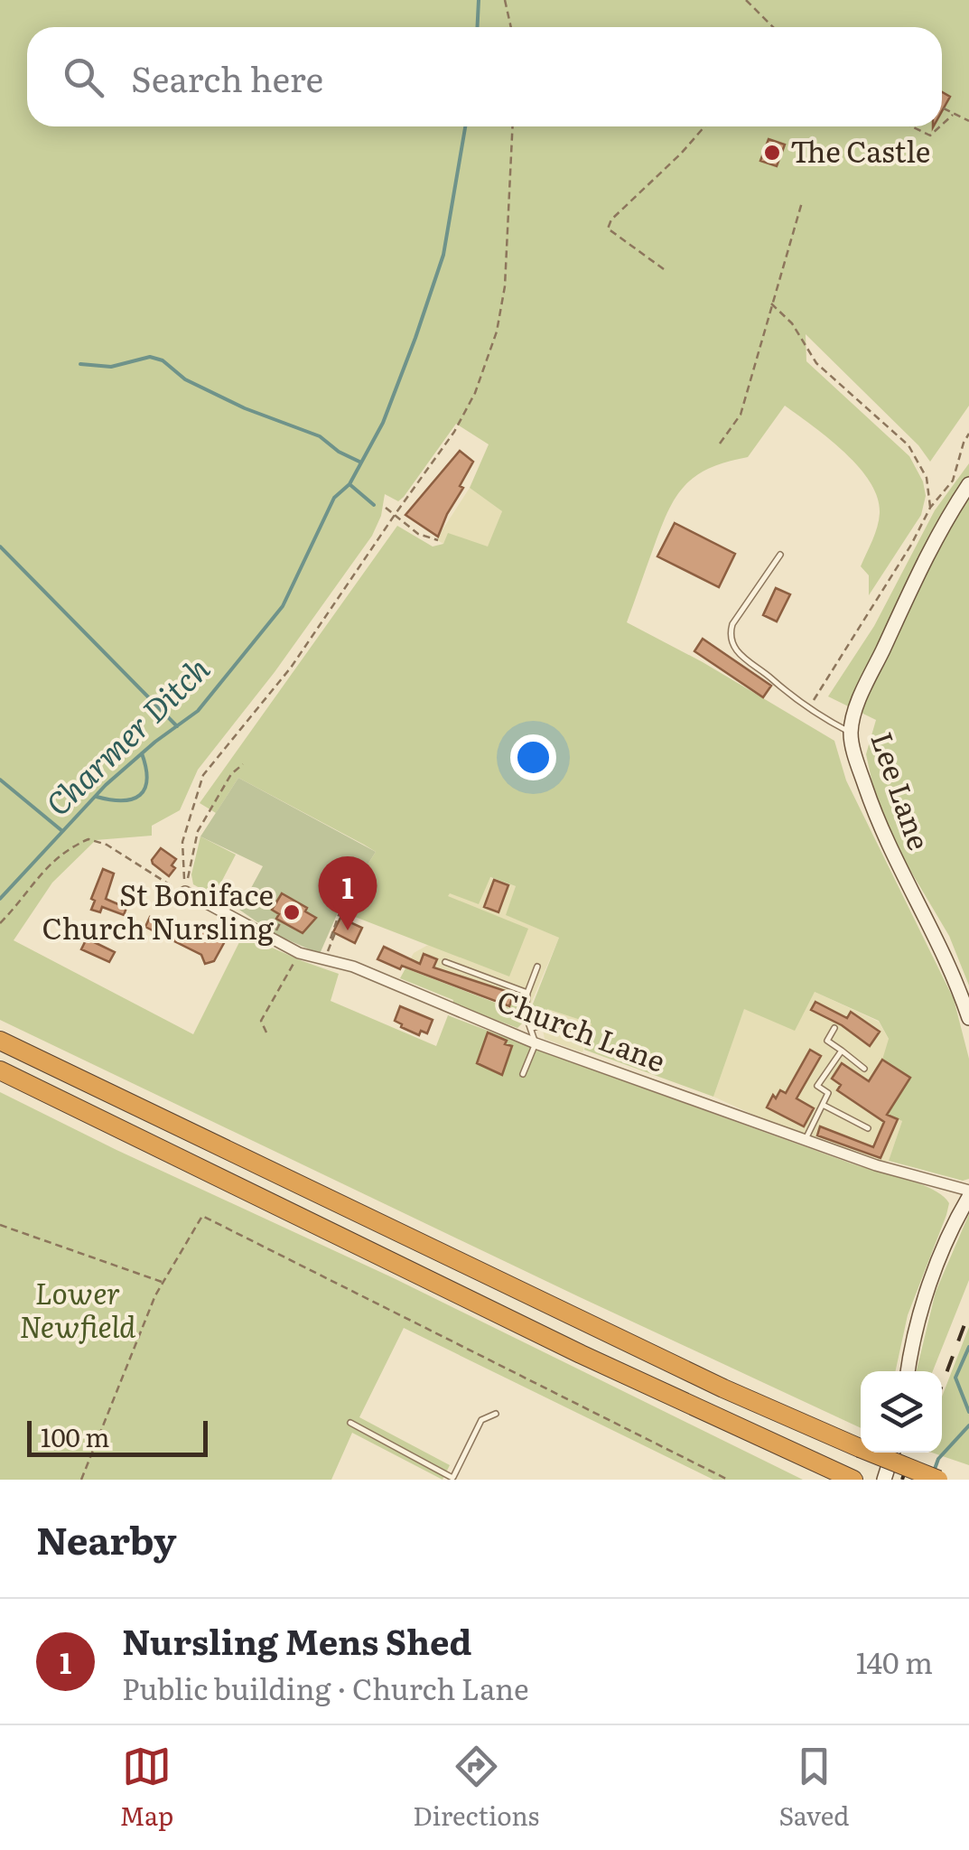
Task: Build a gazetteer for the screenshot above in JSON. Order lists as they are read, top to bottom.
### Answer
{
  "streets": {
    "street": ["Lee Lane", "Church Lane"]
  },
  "water": ["Charmer Ditch"],
  "parks": ["Lower Newfield"],
  "places": ["The Castle", "St Boniface Church Nursling"],
  "scale_bar": "100 m",
  "page": {
    "search": "Search here",
    "pins": "1",
    "scale": "100 m",
    "heading": "Nearby",
    "list": [
      {
        "mark": "1",
        "name": "Nursling Mens Shed",
        "note": "Public building · Church Lane",
        "value": "140 m"
      }
    ],
    "nav": ["Map", "Directions", "Saved"]
  }
}
